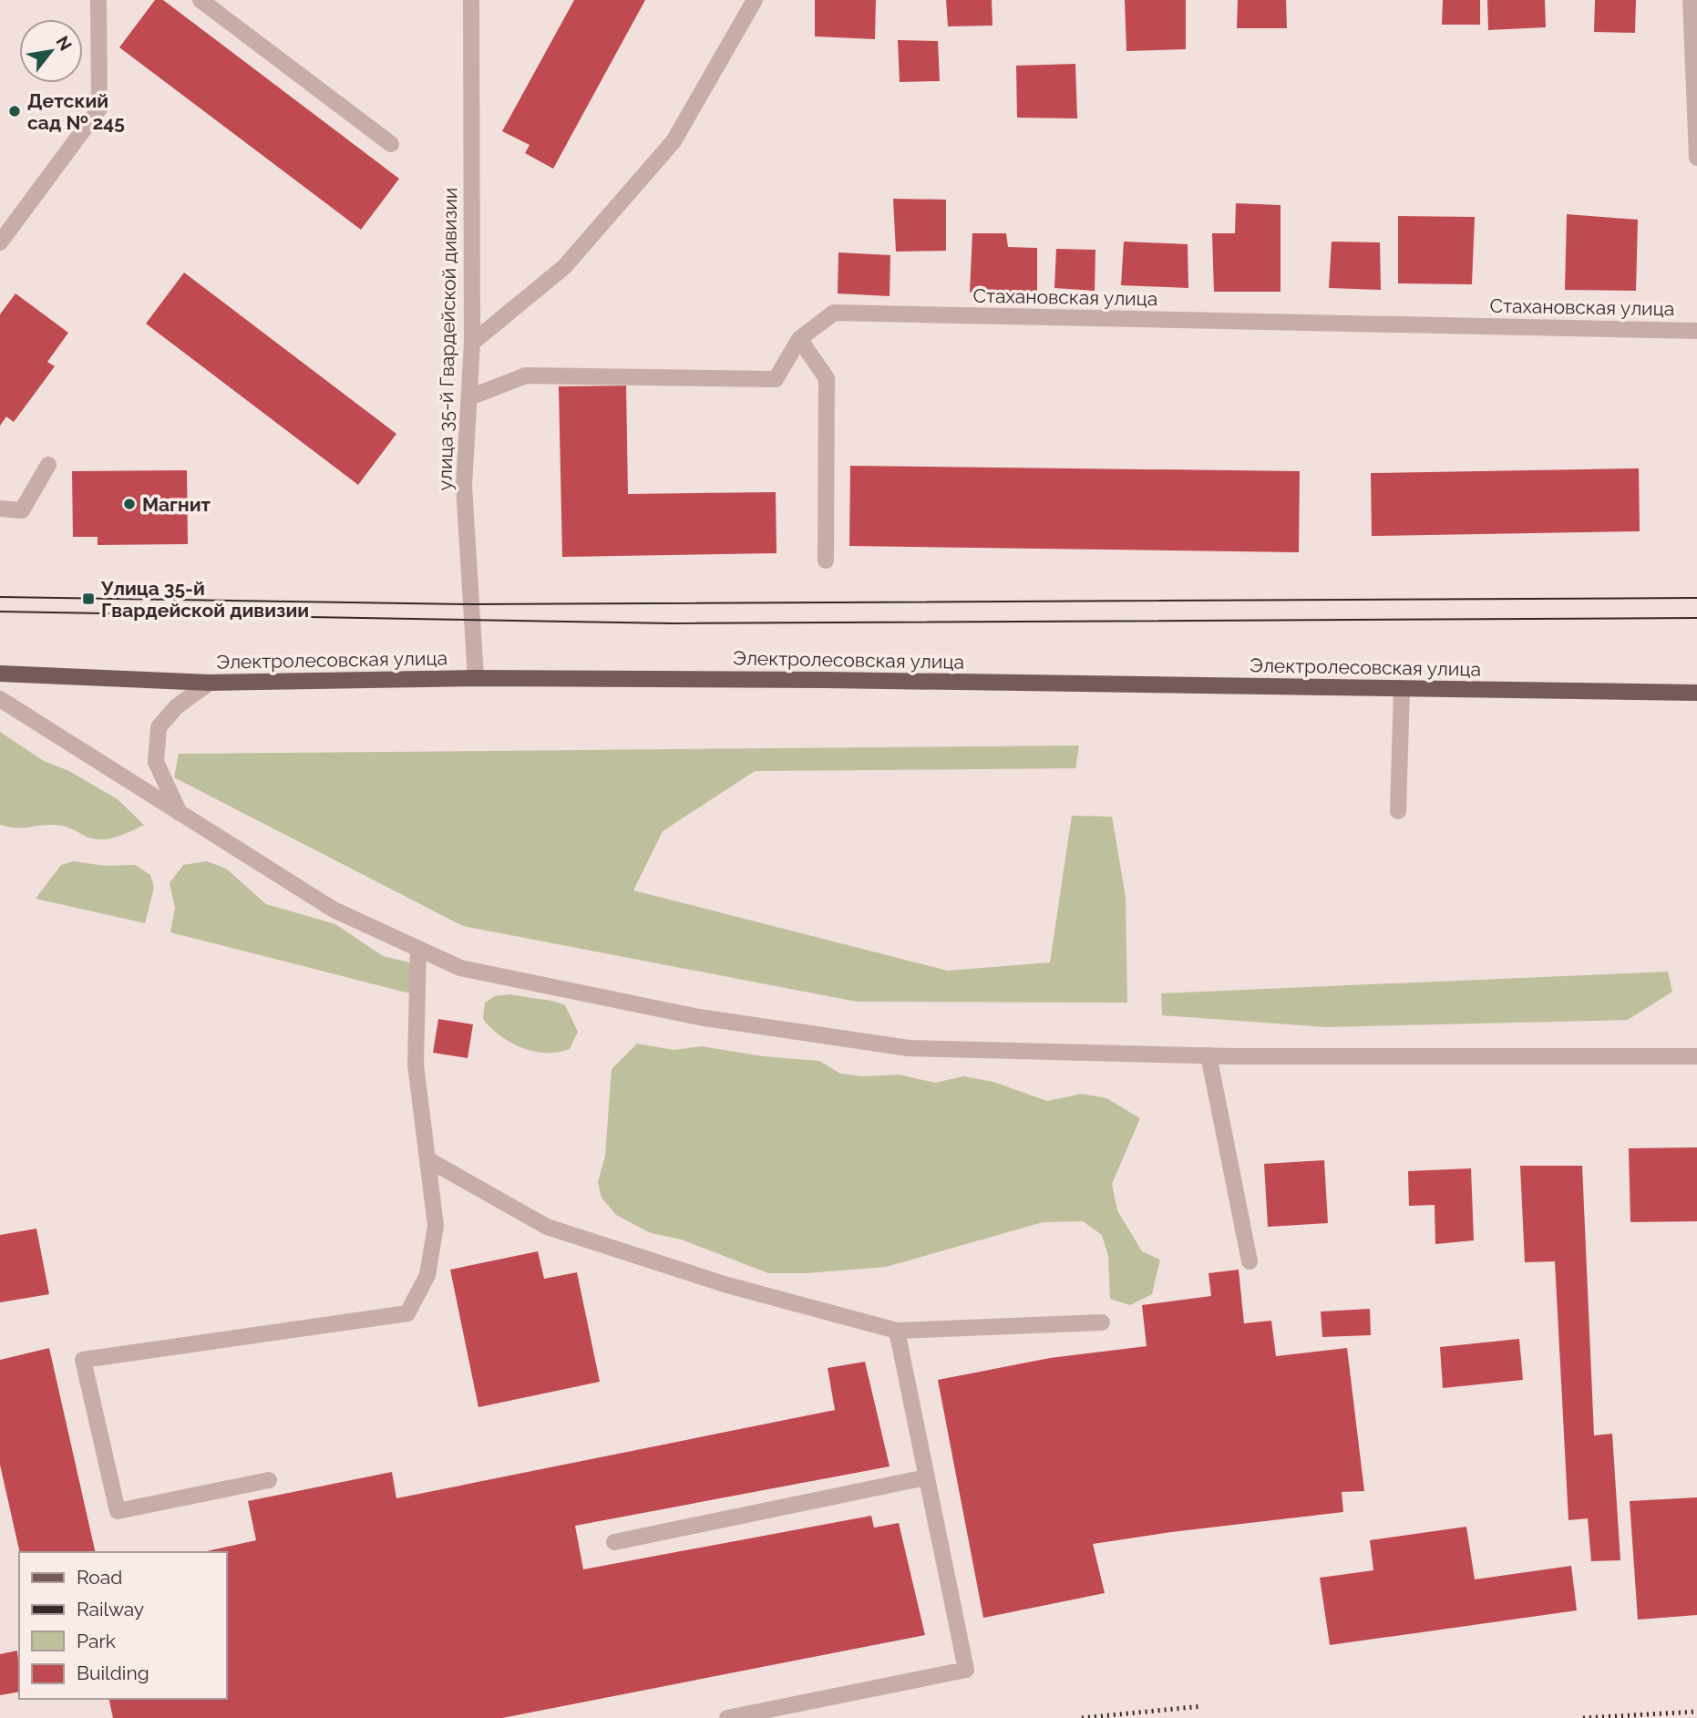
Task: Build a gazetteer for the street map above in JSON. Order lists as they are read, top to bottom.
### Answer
{
  "streets": {
    "main road": ["Электролесовская улица"],
    "street": ["Стахановская улица", "улица 35-й Гвардейской дивизии"]
  },
  "crossings": [
    ["Стахановская улица", "улица 35-й Гвардейской дивизии"],
    ["улица 35-й Гвардейской дивизии", "Электролесовская улица"]
  ],
  "places": {
    "other": ["Детский сад № 245", "Магнит"],
    "transit": ["Улица 35-й Гвардейской дивизии"]
  },
  "legend": [
    "Road",
    "Railway",
    "Park",
    "Building"
  ],
  "north": "top right"
}
